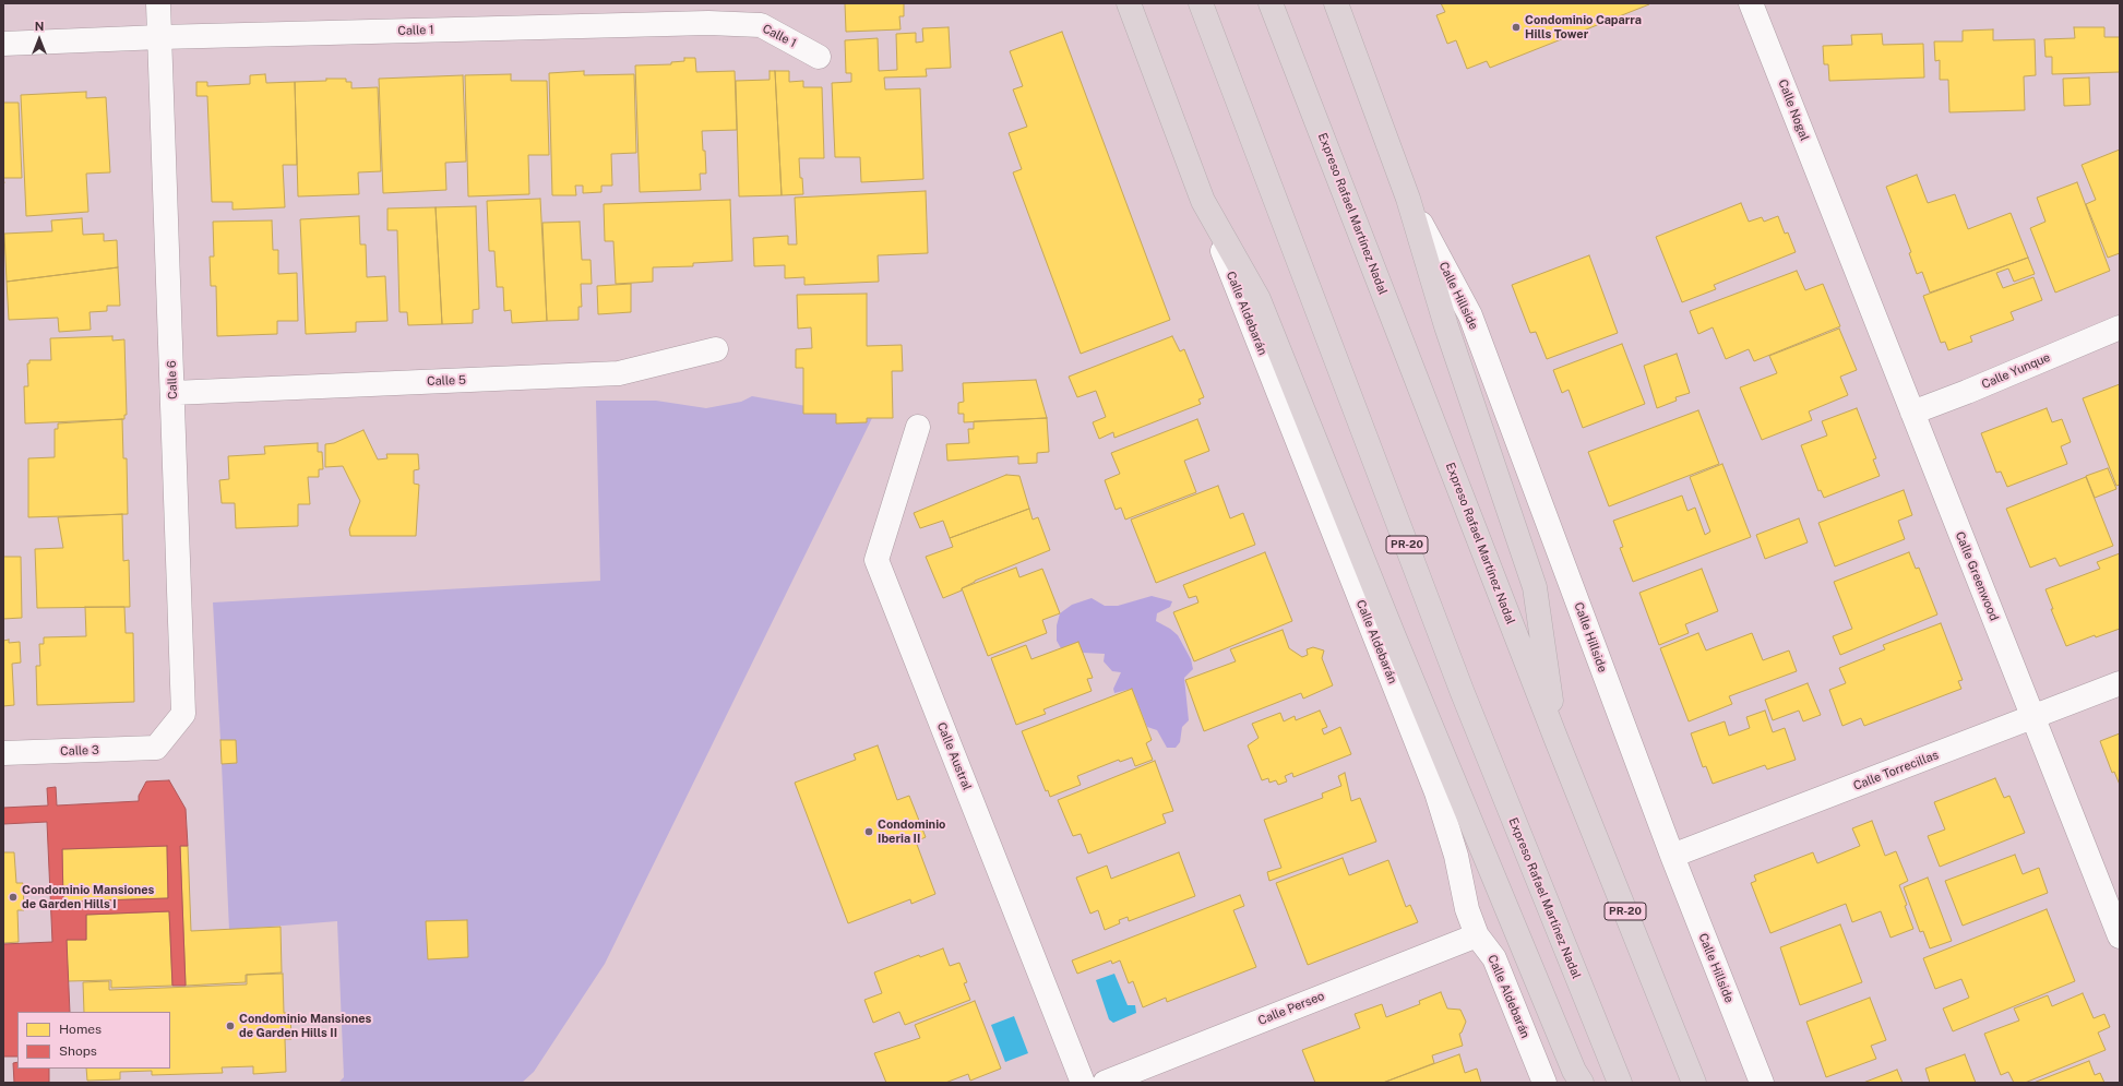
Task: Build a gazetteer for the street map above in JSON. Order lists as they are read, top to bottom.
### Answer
{
  "streets": {
    "highway": ["Expreso Rafael Martínez Nadal", "PR-20"],
    "street": [
      "Calle 1",
      "Calle Nogal",
      "Calle Hillside",
      "Calle Aldebarán",
      "Calle Yunque",
      "Calle 6",
      "Calle 5",
      "Calle Greenwood",
      "Calle 3",
      "Calle Austral",
      "Calle Torrecillas",
      "Calle Perseo"
    ]
  },
  "crossings": [
    ["Calle 1", "Calle 6"],
    ["Calle Nogal", "Calle Greenwood"],
    ["Calle Hillside", "Calle Torrecillas"],
    ["Calle Aldebarán", "Calle Perseo"],
    ["Calle Yunque", "Calle Greenwood"],
    ["Calle 6", "Calle 5"],
    ["Calle 6", "Calle 3"],
    ["Calle Greenwood", "Calle Torrecillas"]
  ],
  "places": [
    "Condominio Caparra Hills Tower",
    "Condominio Iberia II",
    "Condominio Mansiones de Garden Hills I",
    "Condominio Mansiones de Garden Hills II"
  ],
  "legend": ["Homes", "Shops"],
  "north": "top"
}
